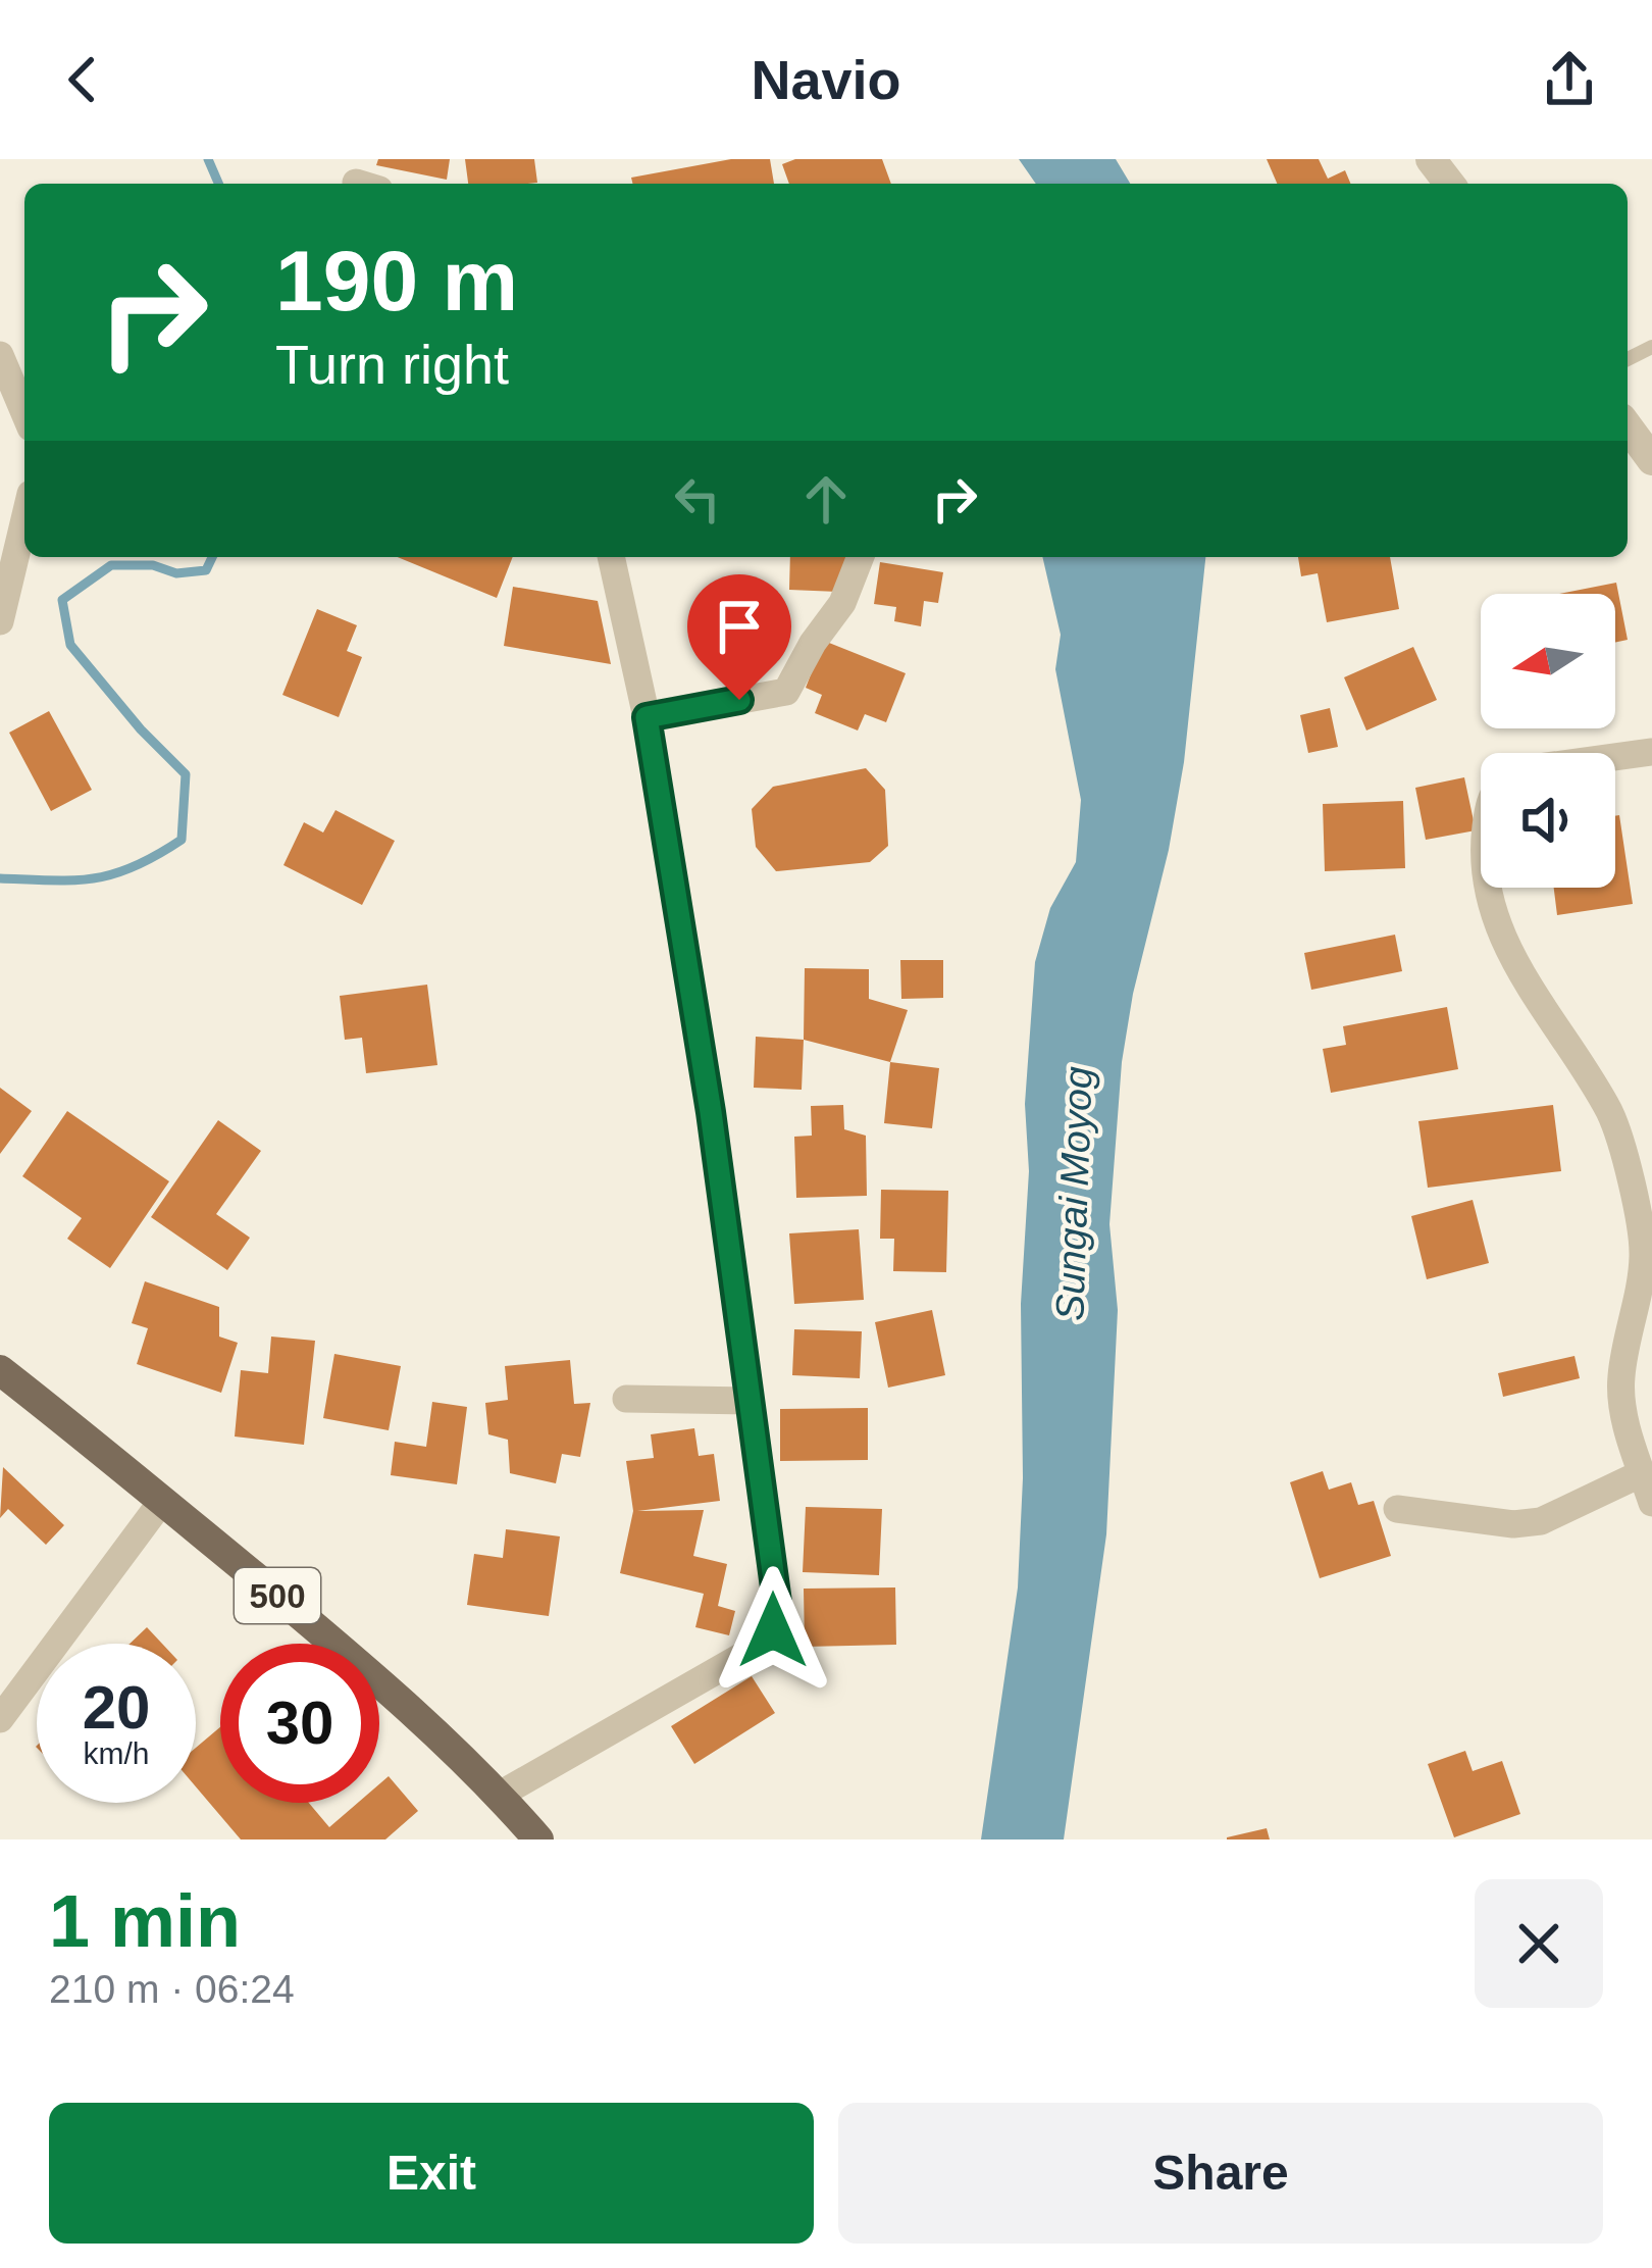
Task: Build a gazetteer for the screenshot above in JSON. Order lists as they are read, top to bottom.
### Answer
{
  "streets": {
    "main road": ["500"]
  },
  "water": ["Sungai Moyog"],
  "north": "left",
  "page": {
    "header": "Navio",
    "turn": ["190 m", "Turn right"],
    "speed": "20 km/h",
    "limit": "30",
    "heading": ["1 min", "210 m · 06:24"],
    "buttons": ["Exit", "Share"]
  }
}
